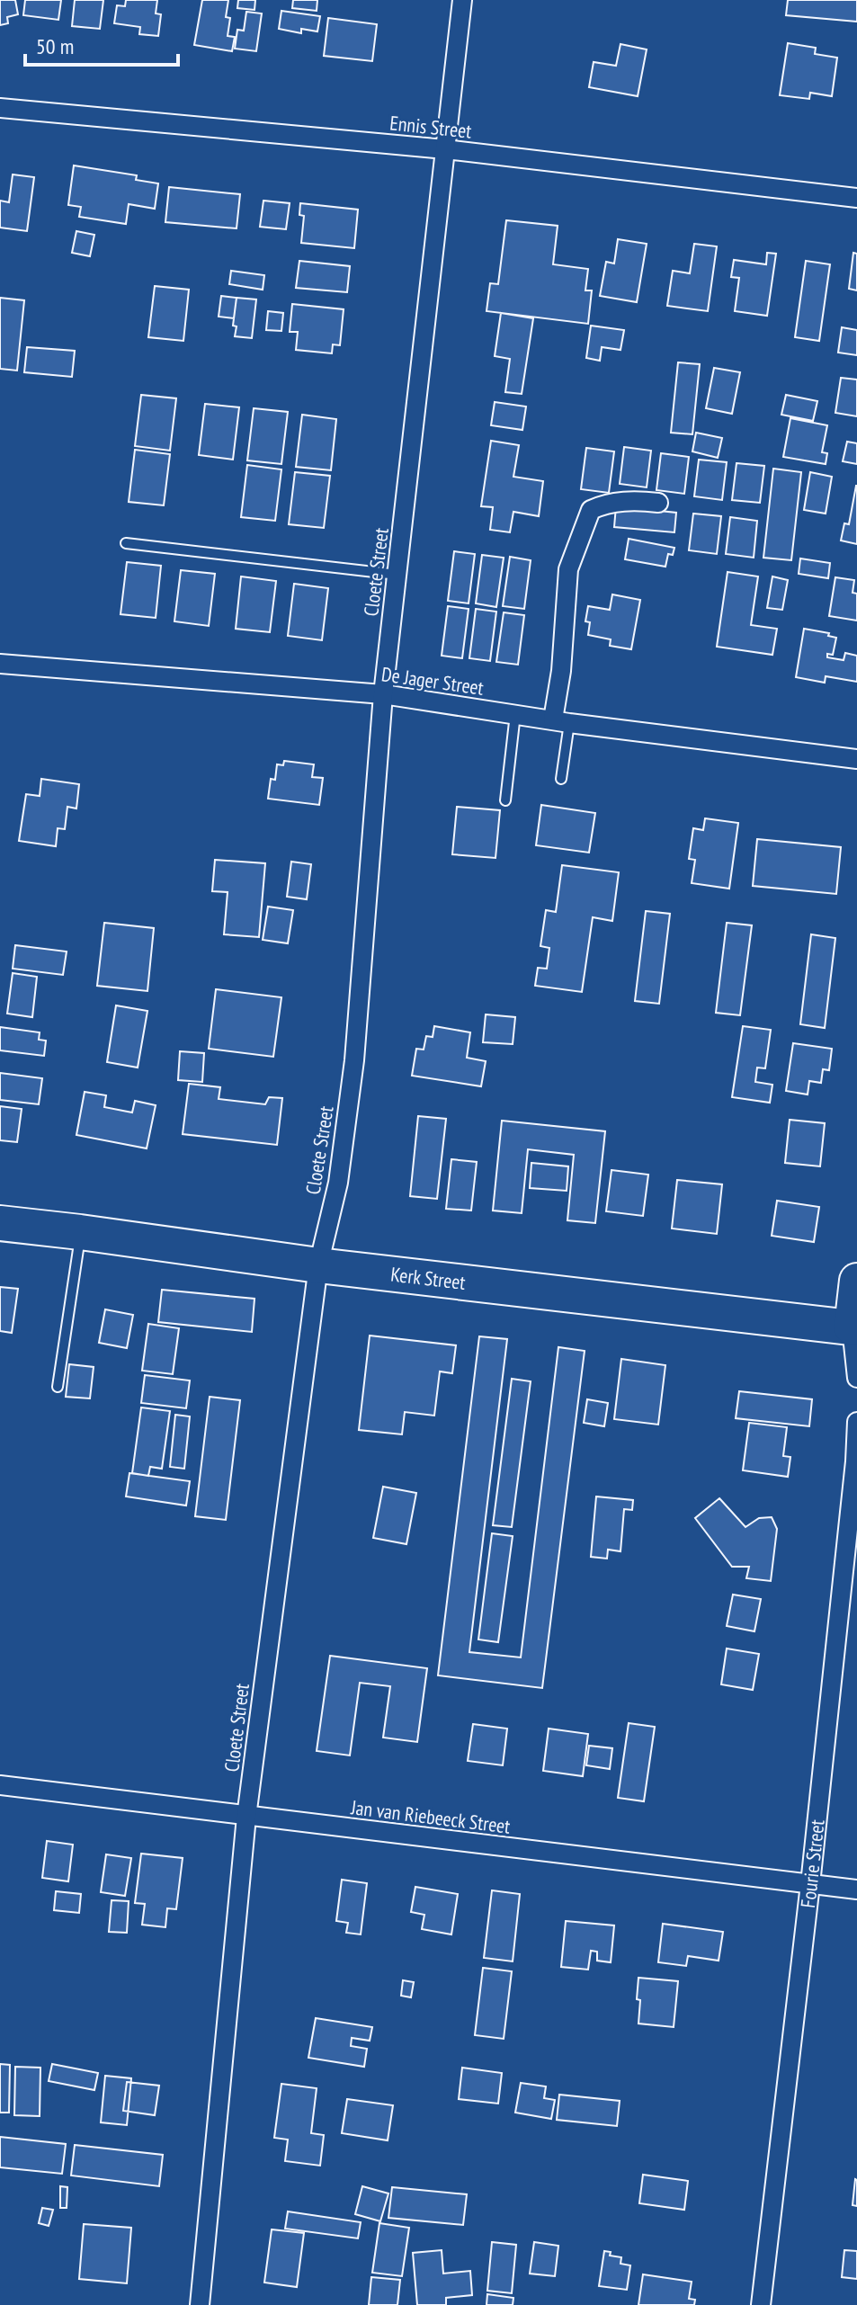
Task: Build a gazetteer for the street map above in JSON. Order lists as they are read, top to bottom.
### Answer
{
  "streets": {
    "highway": ["Kerk Street"],
    "street": [
      "Ennis Street",
      "Cloete Street",
      "De Jager Street",
      "Jan van Riebeeck Street",
      "Fourie Street"
    ]
  },
  "crossings": [
    ["Ennis Street", "Cloete Street"],
    ["Cloete Street", "De Jager Street"],
    ["Cloete Street", "Kerk Street"],
    ["Cloete Street", "Jan van Riebeeck Street"],
    ["Jan van Riebeeck Street", "Fourie Street"]
  ],
  "scale_bar": "50 m"
}
